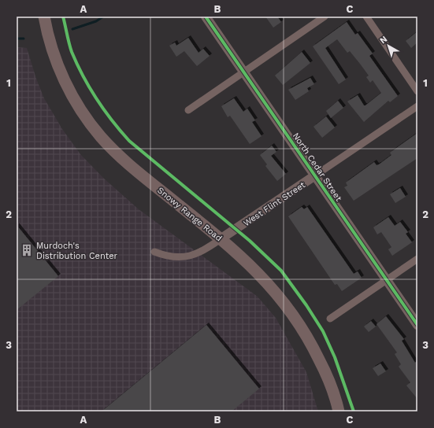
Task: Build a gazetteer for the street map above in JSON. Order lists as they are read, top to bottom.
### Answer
{
  "streets": {
    "main road": ["Snowy Range Road"],
    "street": ["North Cedar Street", "West Flint Street"]
  },
  "crossings": [
    ["North Cedar Street", "West Flint Street"],
    ["West Flint Street", "Snowy Range Road"]
  ],
  "places": {
    "building": ["Murdoch's Distribution Center"]
  },
  "north": "top left",
  "grid": {
    "columns": ["A", "B", "C"],
    "rows": ["1", "2", "3"]
  }
}
